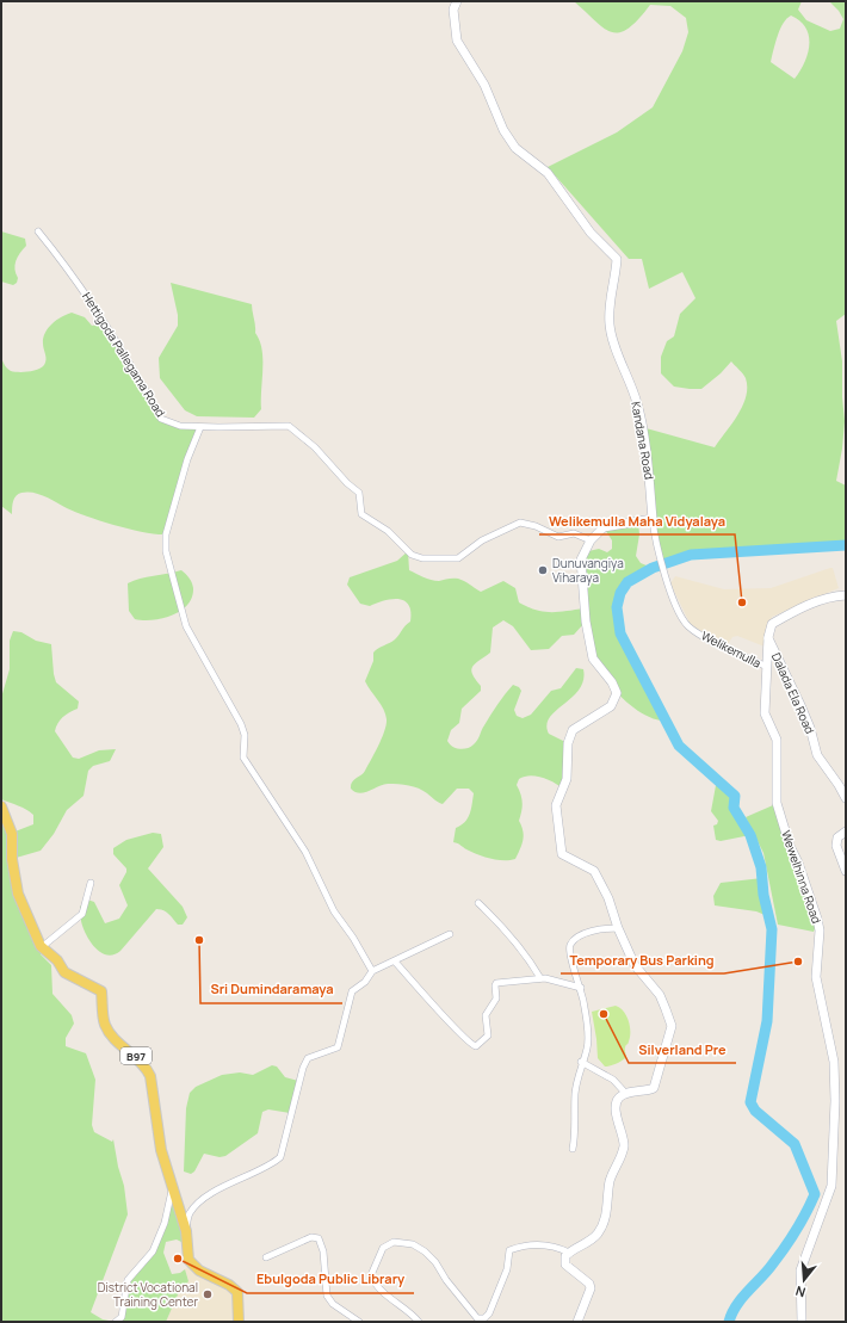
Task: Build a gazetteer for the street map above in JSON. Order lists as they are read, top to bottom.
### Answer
{
  "streets": {
    "main road": ["B97"],
    "street": [
      "Hettigoda Pallegama Road",
      "Kandana Road",
      "Welikemulla",
      "Dalada Ela Road",
      "Wewelhinna Road"
    ]
  },
  "crossings": [
    ["Kandana Road", "Welikemulla"],
    ["Welikemulla", "Wewelhinna Road"],
    ["Dalada Ela Road", "Wewelhinna Road"]
  ],
  "places": [
    "Dunuvangiya Viharaya",
    "Welikemulla Maha Vidyalaya",
    "Sri Dumindaramaya",
    "Temporary Bus Parking",
    "Silverland Pre",
    "Ebulgoda Public Library",
    "District Vocational Training Center"
  ],
  "north": "bottom"
}
